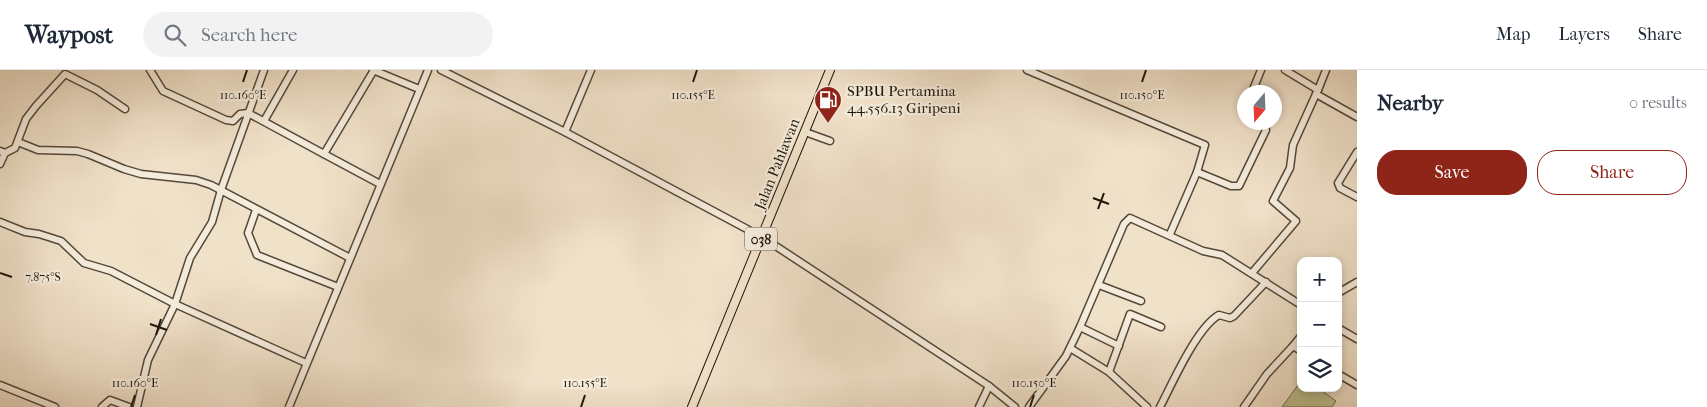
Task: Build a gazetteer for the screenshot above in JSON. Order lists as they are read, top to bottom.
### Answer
{
  "streets": {
    "main road": ["Jalan Pahlawan", "038"]
  },
  "places": {
    "fuel station": ["SPBU Pertamina 44.556.13 Giripeni"]
  },
  "north": "bottom",
  "page": {
    "header": "Waypost",
    "search": "Search here",
    "nav": ["Map", "Layers", "Share"],
    "heading": ["Nearby", "0 results"],
    "buttons": ["Save", "Share"],
    "map_buttons": ["+", "−"]
  },
  "coordinates": [
    "110.160°E",
    "110.155°E",
    "110.150°E",
    "7.875°S"
  ]
}
